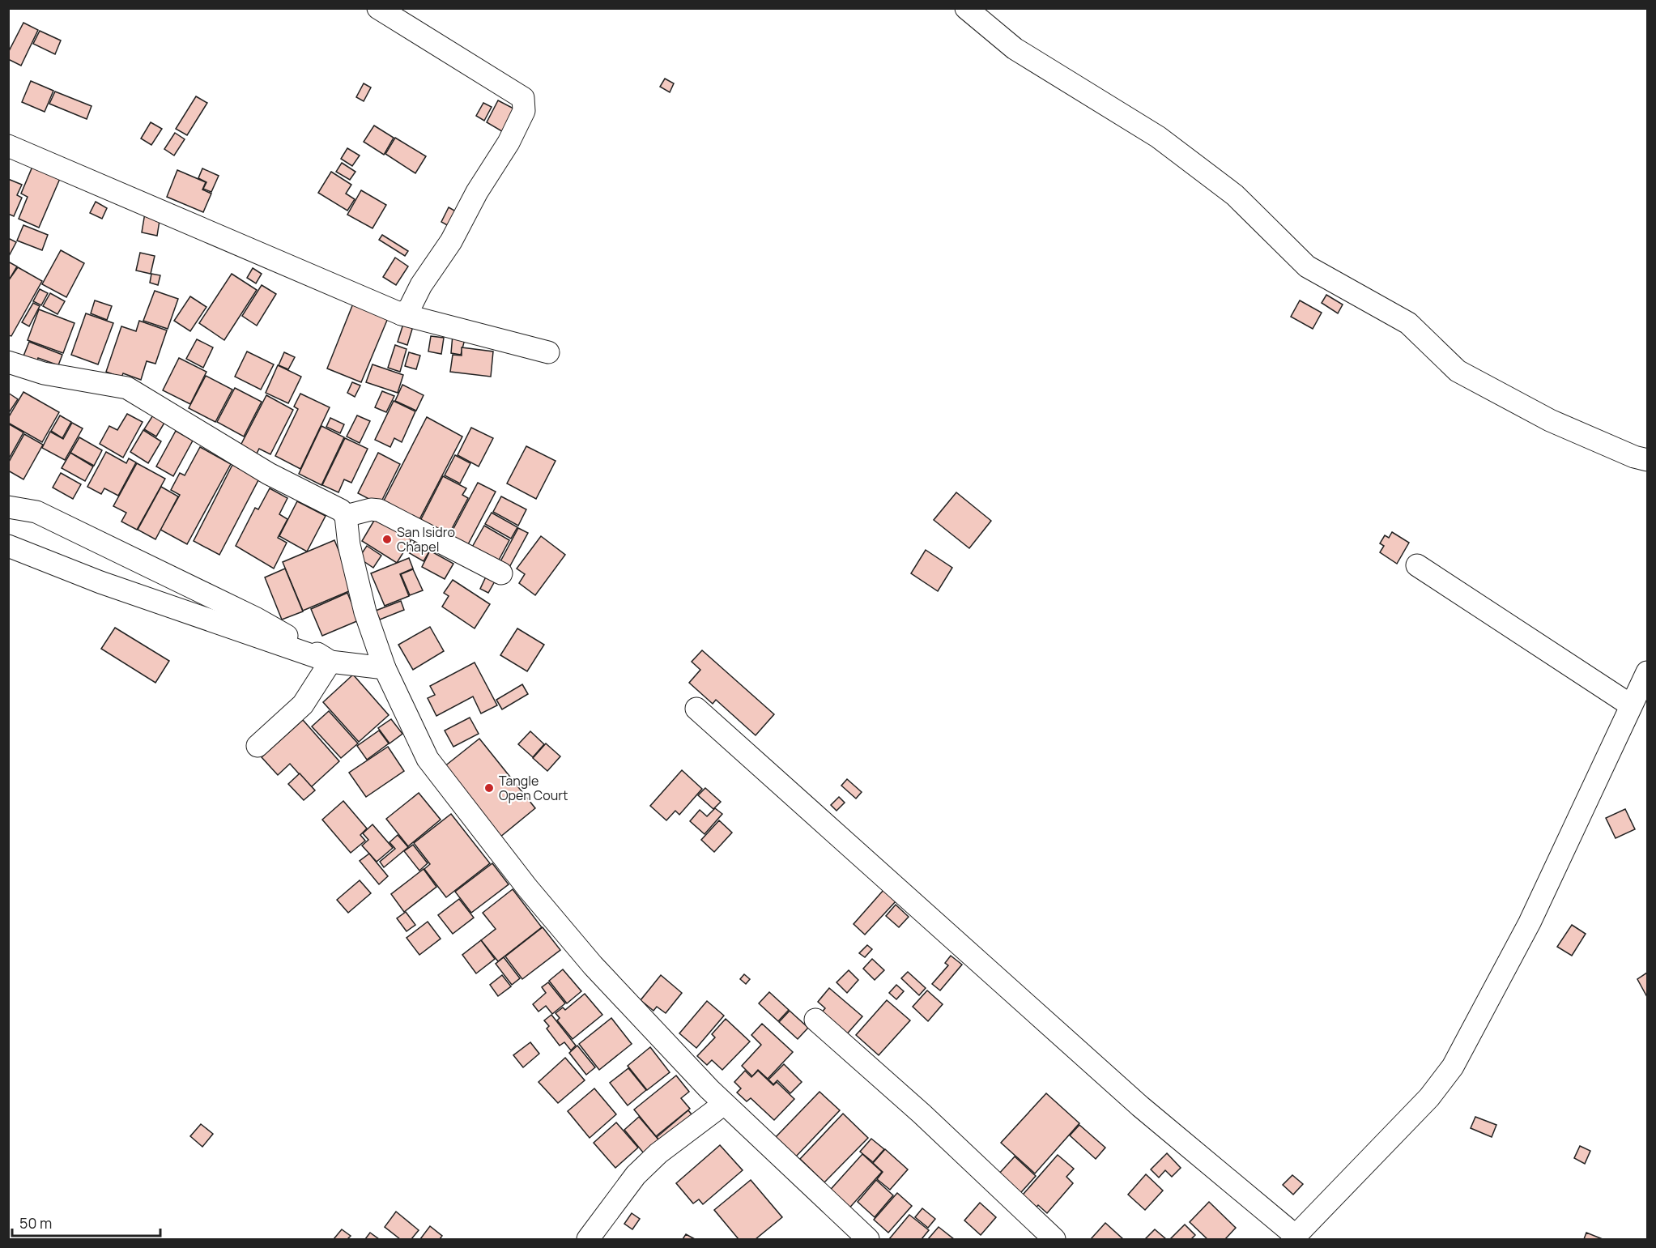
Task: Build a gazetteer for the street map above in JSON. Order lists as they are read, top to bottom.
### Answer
{
  "places": ["San Isidro Chapel", "Tangle Open Court"],
  "scale_bar": "50 m"
}
